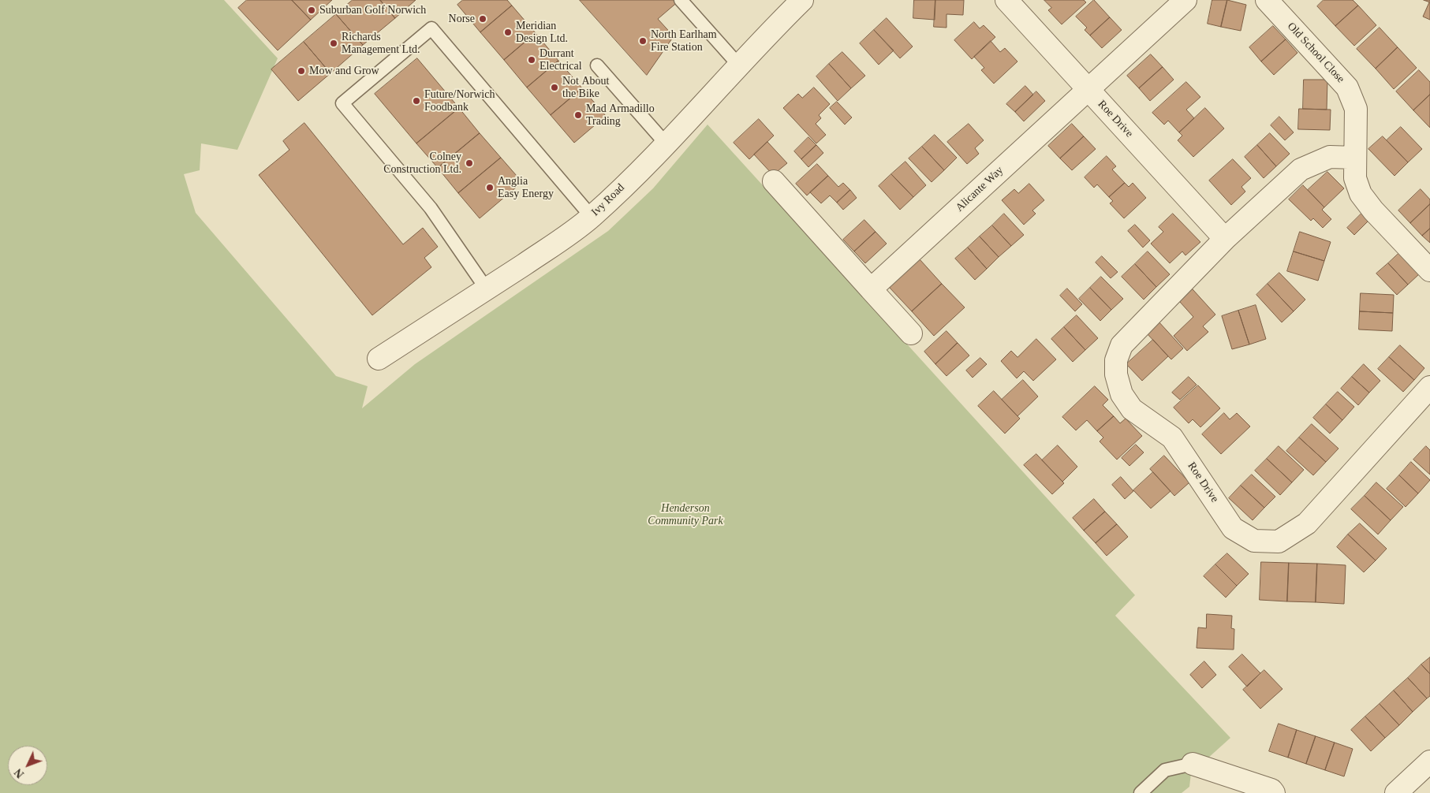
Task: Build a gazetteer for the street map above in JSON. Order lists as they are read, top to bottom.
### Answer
{
  "streets": {
    "street": [
      "Old School Close",
      "Roe Drive",
      "Alicante Way",
      "Ivy Road"
    ]
  },
  "crossings": [
    ["Old School Close", "Roe Drive"],
    ["Roe Drive", "Alicante Way"]
  ],
  "parks": ["Henderson Community Park"],
  "places": [
    "Suburban Golf Norwich",
    "Norse",
    "Meridian Design Ltd.",
    "North Earlham Fire Station",
    "Richards Management Ltd.",
    "Durrant Electrical",
    "Mow and Grow",
    "Not About the Bike",
    "Future/Norwich Foodbank",
    "Mad Armadillo Trading",
    "Colney Construction Ltd.",
    "Anglia Easy Energy"
  ],
  "north": "bottom left"
}
